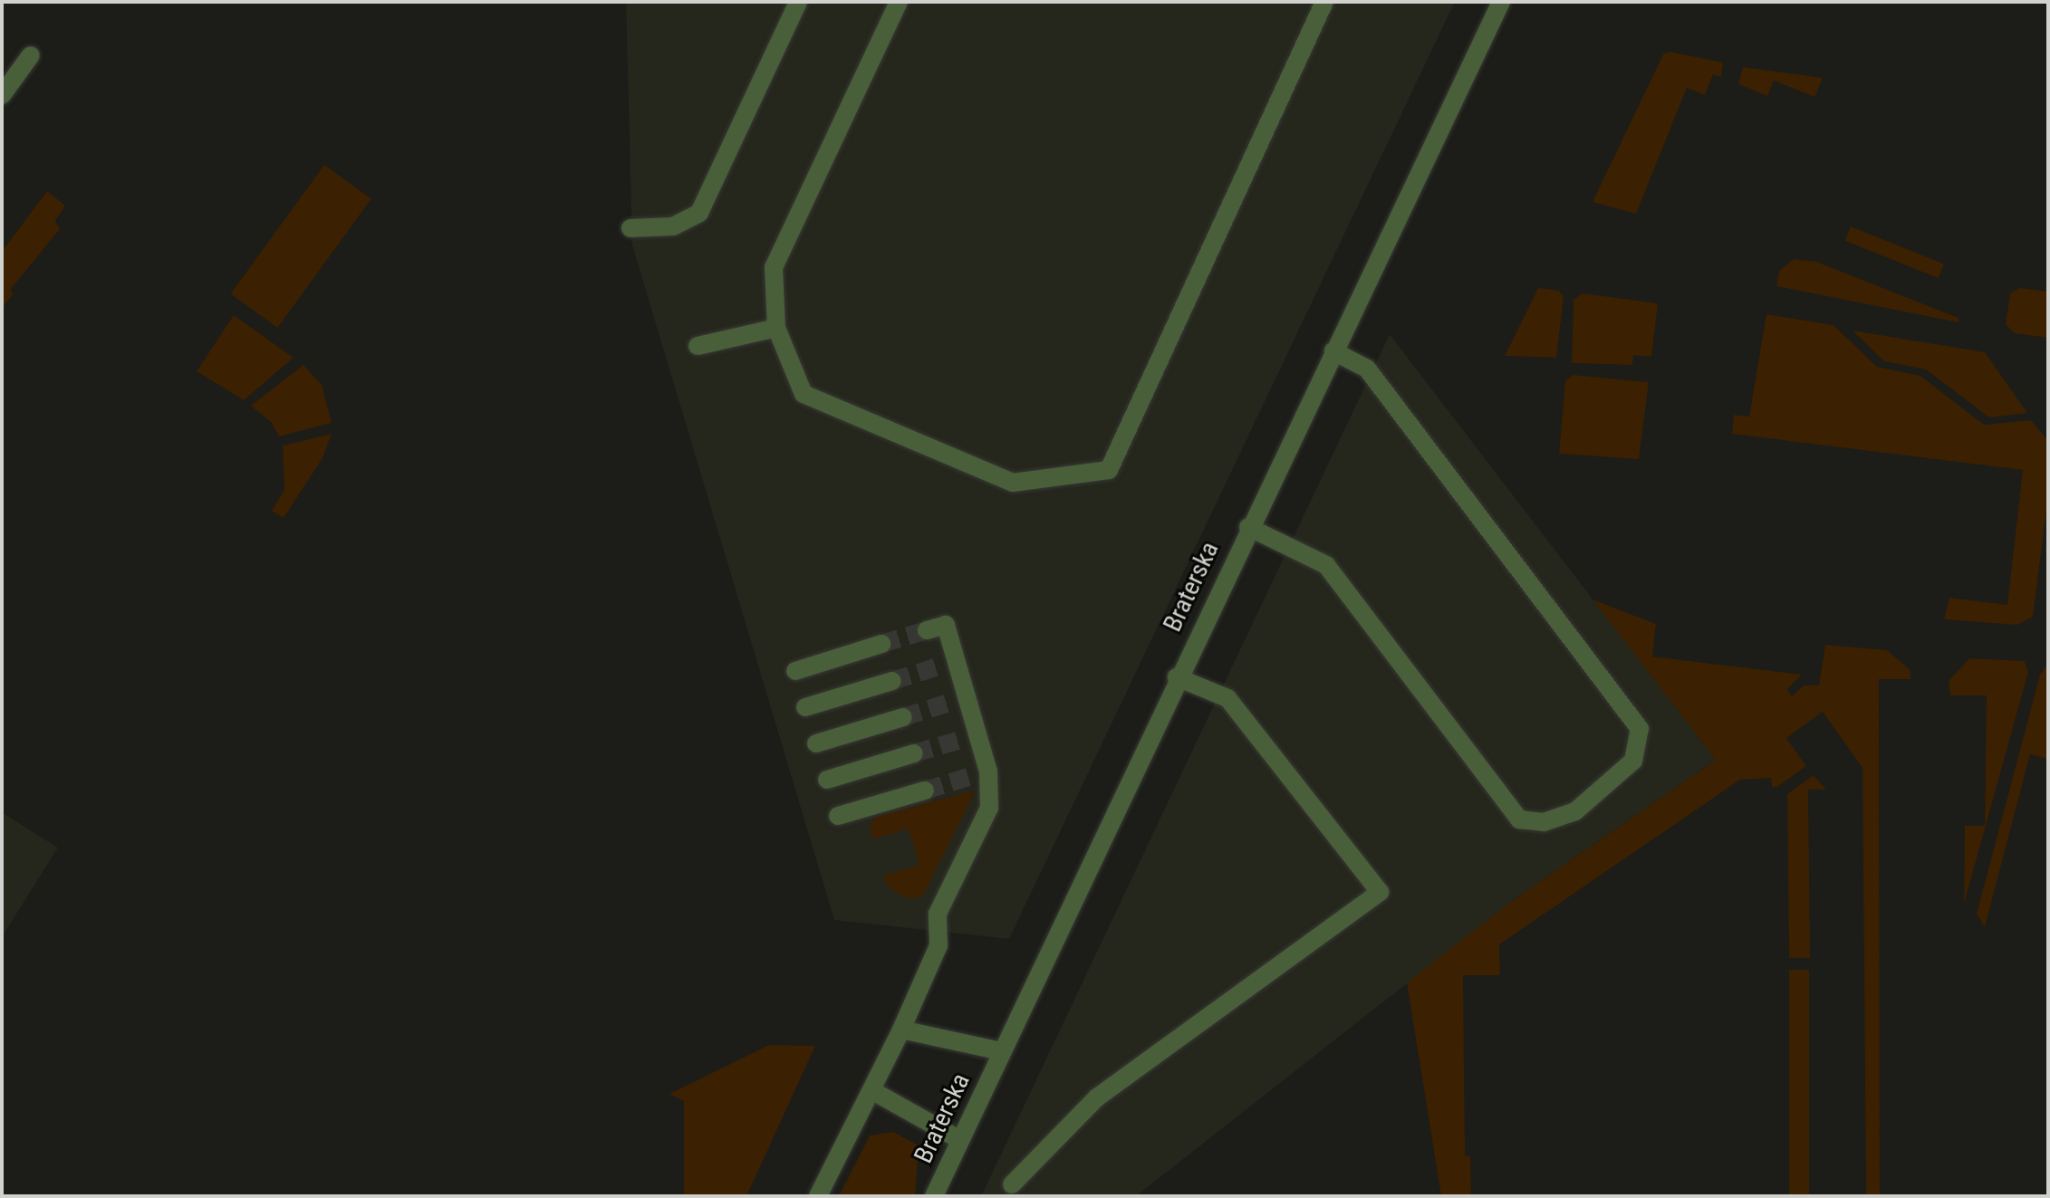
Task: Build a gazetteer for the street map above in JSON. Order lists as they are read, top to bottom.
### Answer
{
  "streets": {
    "street": ["Braterska"]
  }
}
